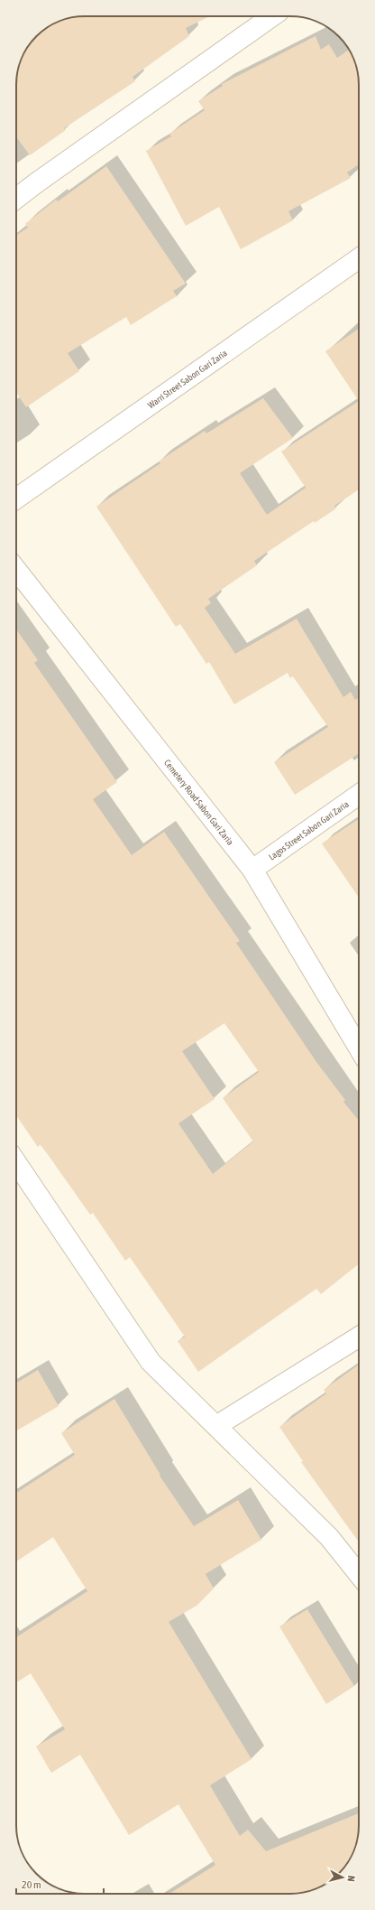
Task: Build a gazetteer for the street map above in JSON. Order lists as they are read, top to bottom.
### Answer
{
  "streets": {
    "street": ["Warri Street Sabon Gari Zaria", "Cemetery Road Sabon Gari Zaria", "Lagos Street Sabon Gari Zaria"]
  },
  "crossings": [
    ["Cemetery Road Sabon Gari Zaria", "Lagos Street Sabon Gari Zaria"]
  ],
  "scale_bar": "20 m",
  "north": "right"
}
